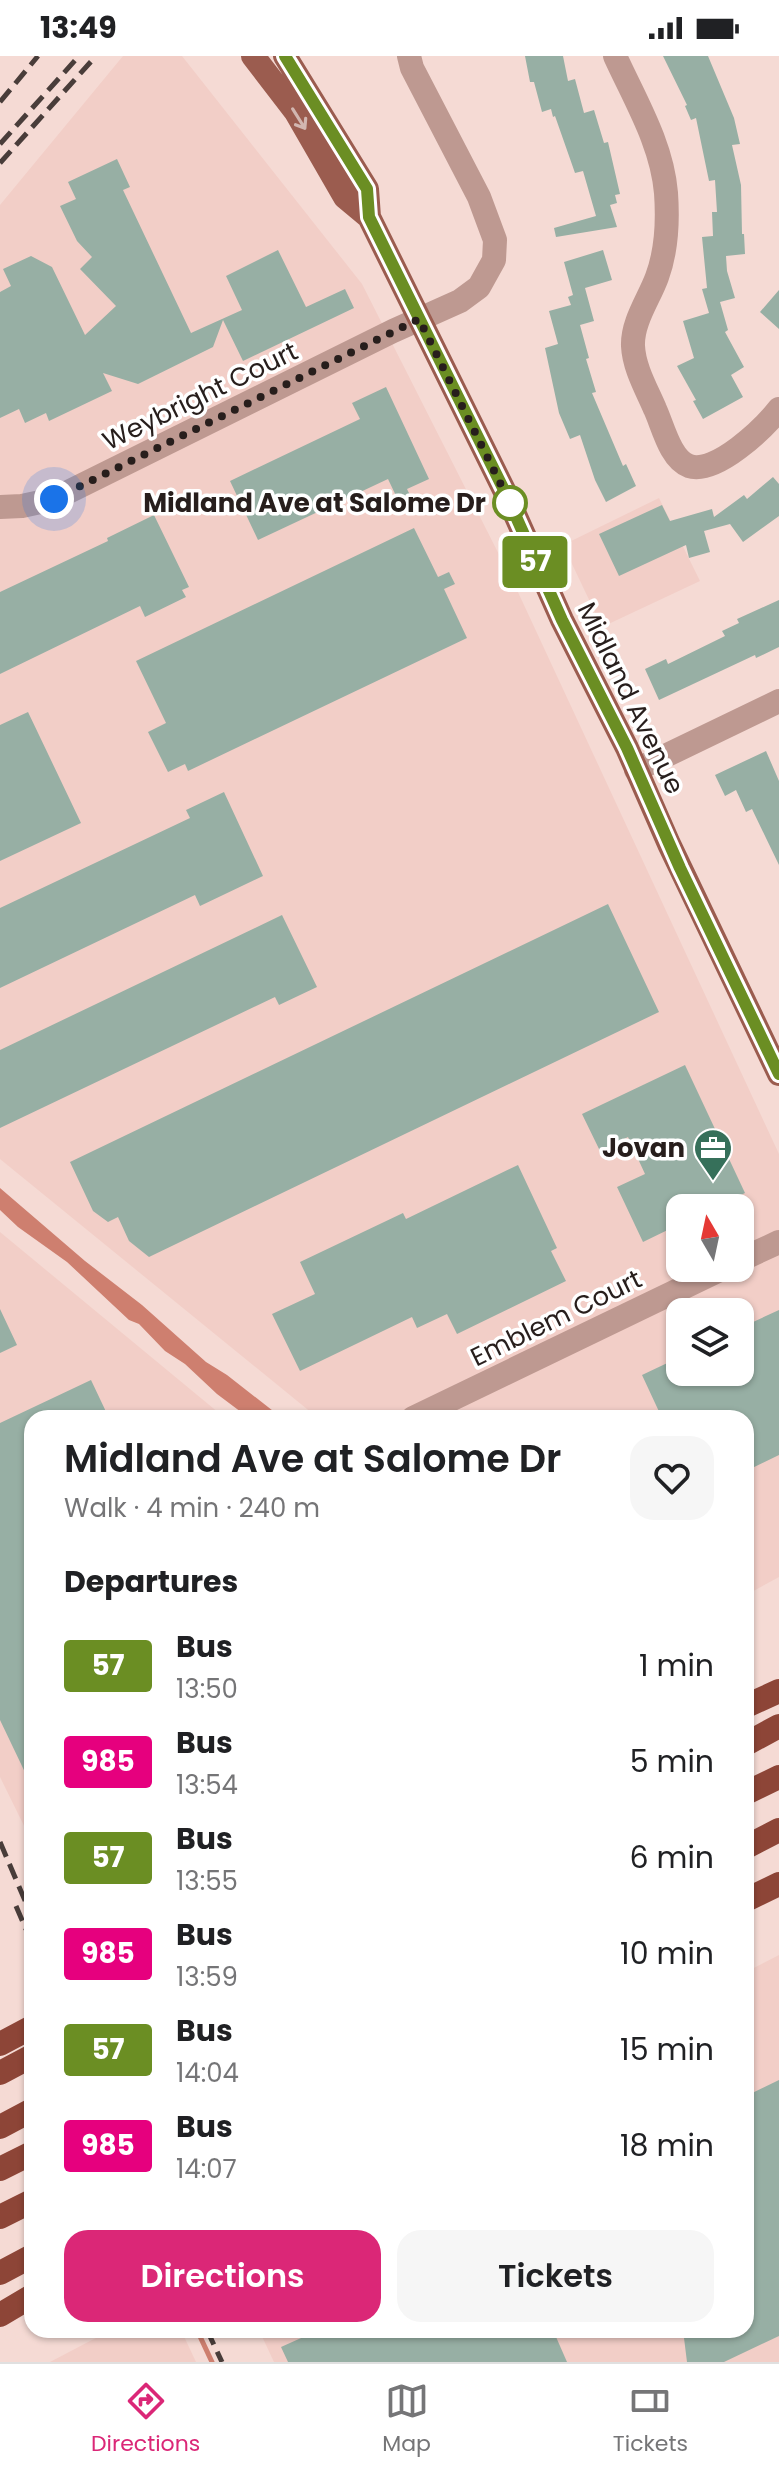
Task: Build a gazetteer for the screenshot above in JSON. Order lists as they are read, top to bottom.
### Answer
{
  "streets": {
    "main road": ["Midland Avenue"],
    "street": ["Weybright Court", "Emblem Court"]
  },
  "crossings": [
    ["Weybright Court", "Midland Avenue"]
  ],
  "places": {
    "other": ["Midland Ave at Salome Dr"],
    "office": ["Jovan"]
  },
  "lines": ["bus line 57"],
  "north": "top",
  "page": {
    "status": "13:49",
    "on_map": "57",
    "heading": [
      ["Midland Ave at Salome Dr", "Walk · 4 min · 240 m"],
      "Departures"
    ],
    "list": [
      {
        "mark": "57",
        "name": "Bus",
        "note": "13:50",
        "value": "1 min"
      },
      {
        "mark": "985",
        "name": "Bus",
        "note": "13:54",
        "value": "5 min"
      },
      {
        "mark": "57",
        "name": "Bus",
        "note": "13:55",
        "value": "6 min"
      },
      {
        "mark": "985",
        "name": "Bus",
        "note": "13:59",
        "value": "10 min"
      },
      {
        "mark": "57",
        "name": "Bus",
        "note": "14:04",
        "value": "15 min"
      },
      {
        "mark": "985",
        "name": "Bus",
        "note": "14:07",
        "value": "18 min"
      }
    ],
    "buttons": ["Directions", "Tickets"],
    "tabs": ["Directions", "Map", "Tickets"]
  }
}
